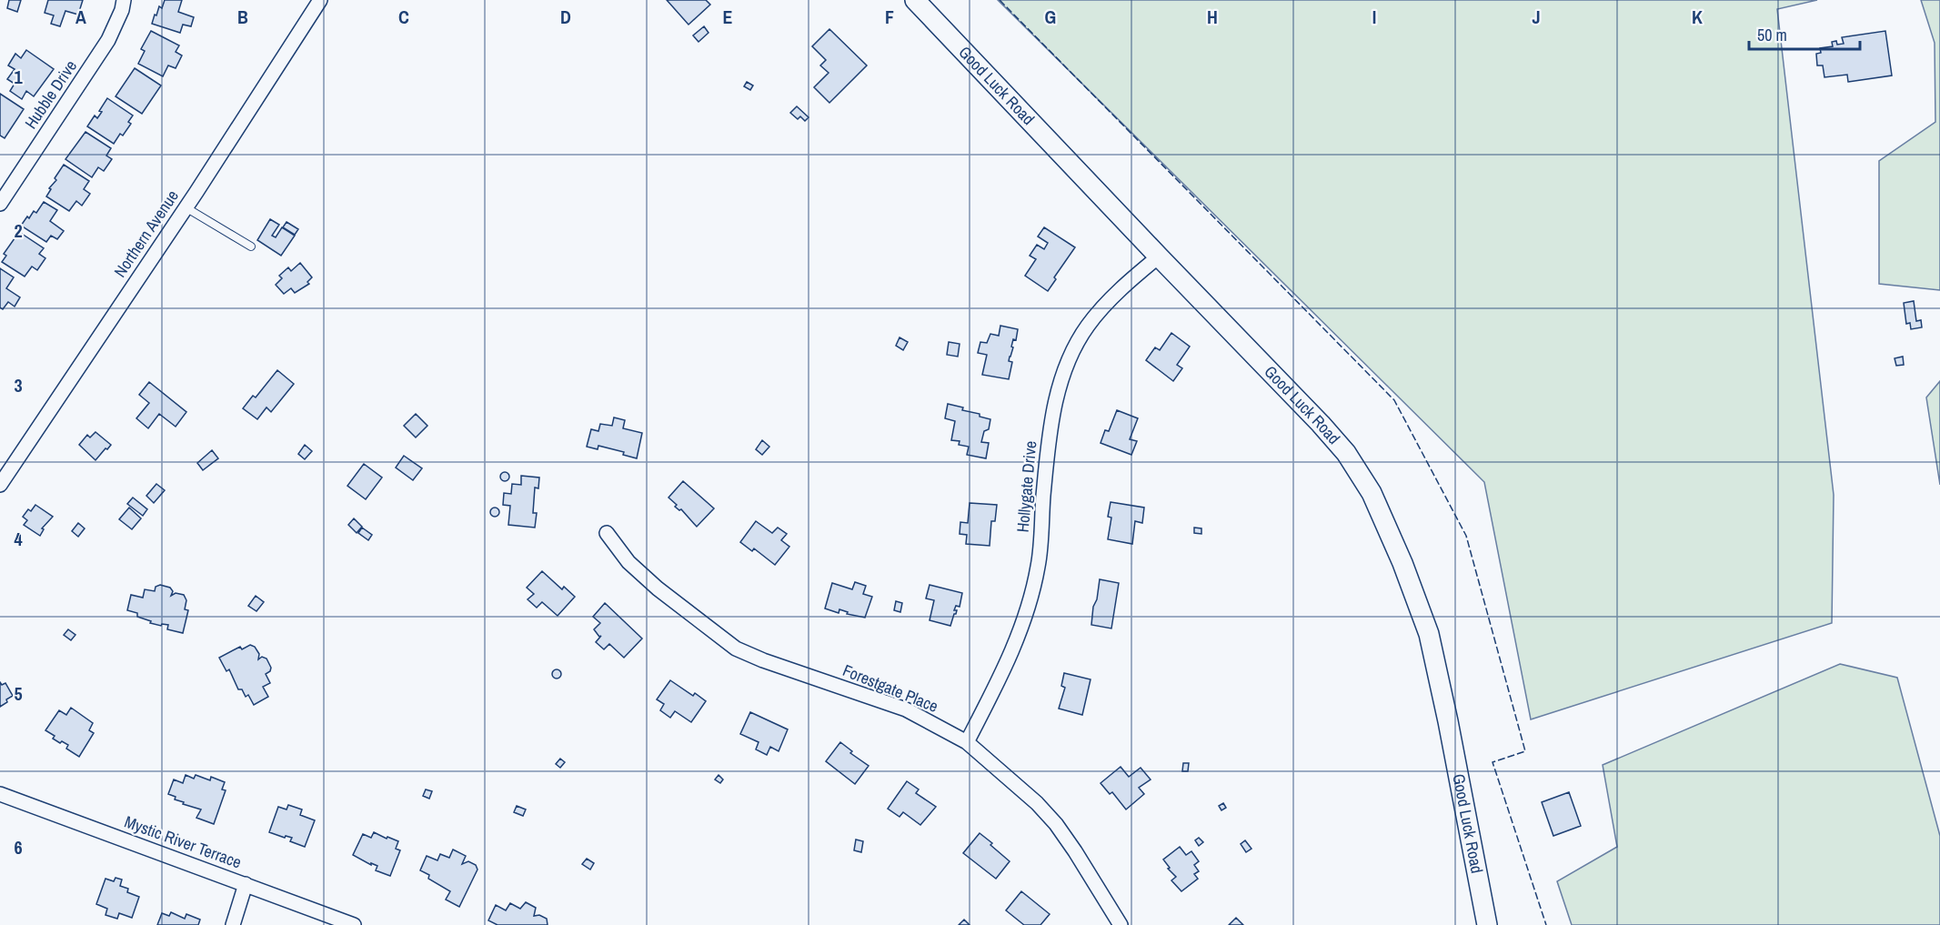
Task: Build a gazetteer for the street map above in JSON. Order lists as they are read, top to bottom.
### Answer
{
  "streets": {
    "street": [
      "Good Luck Road",
      "Hubble Drive",
      "Northern Avenue",
      "Hollygate Drive",
      "Forestgate Place",
      "Mystic River Terrace"
    ]
  },
  "crossings": [
    ["Good Luck Road", "Hollygate Drive"],
    ["Hollygate Drive", "Forestgate Place"]
  ],
  "scale_bar": "50 m",
  "grid": {
    "columns": [
      "A",
      "B",
      "C",
      "D",
      "E",
      "F",
      "G",
      "H",
      "I",
      "J",
      "K"
    ],
    "rows": [
      "1",
      "2",
      "3",
      "4",
      "5",
      "6"
    ]
  }
}
